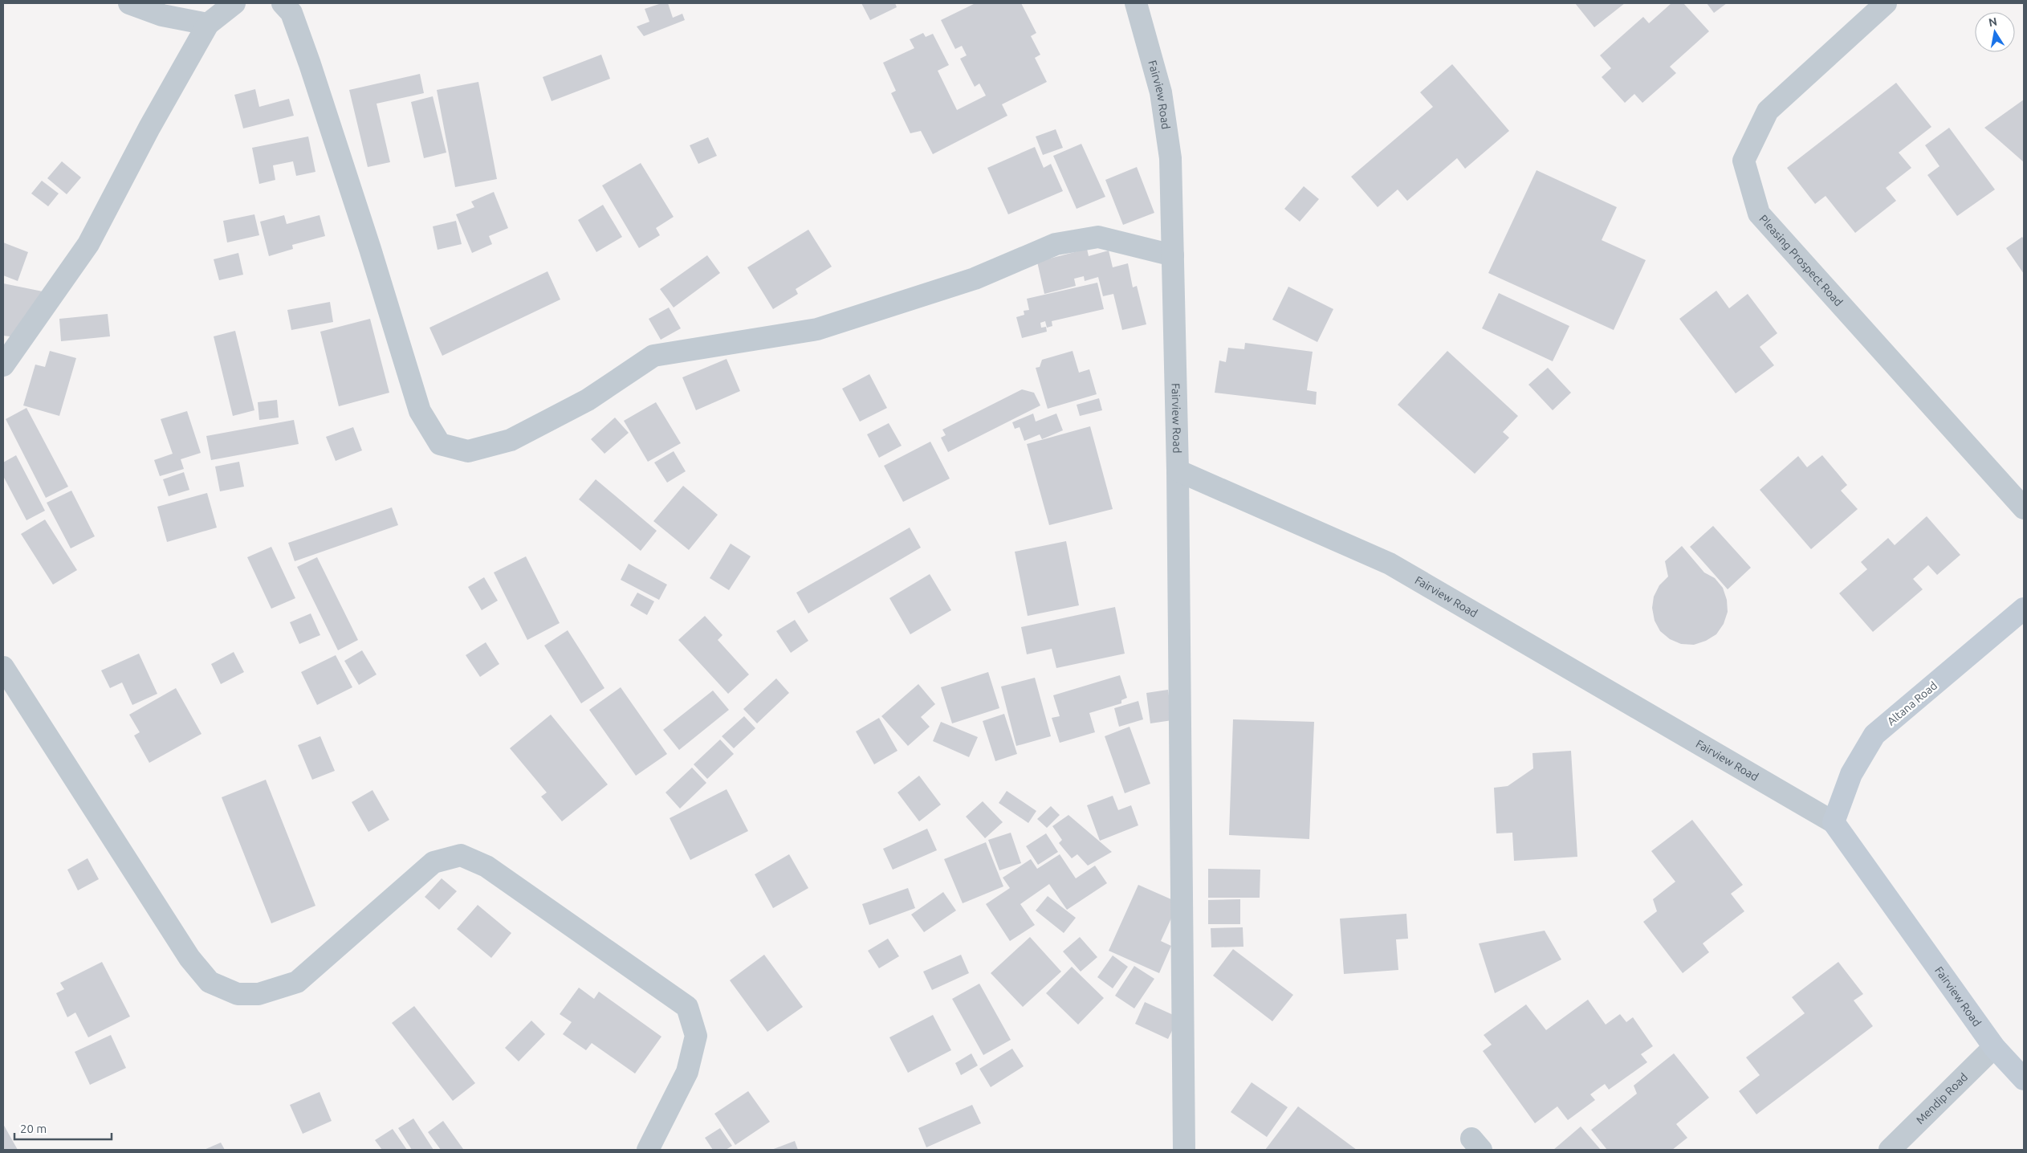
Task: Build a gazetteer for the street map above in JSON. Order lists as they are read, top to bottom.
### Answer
{
  "streets": {
    "main road": ["Fairview Road", "Altana Road"],
    "street": ["Pleasing Prospect Road", "Mendip Road"]
  },
  "crossings": [
    ["Fairview Road", "Altana Road"],
    ["Fairview Road", "Mendip Road"]
  ],
  "scale_bar": "20 m",
  "north": "top"
}
